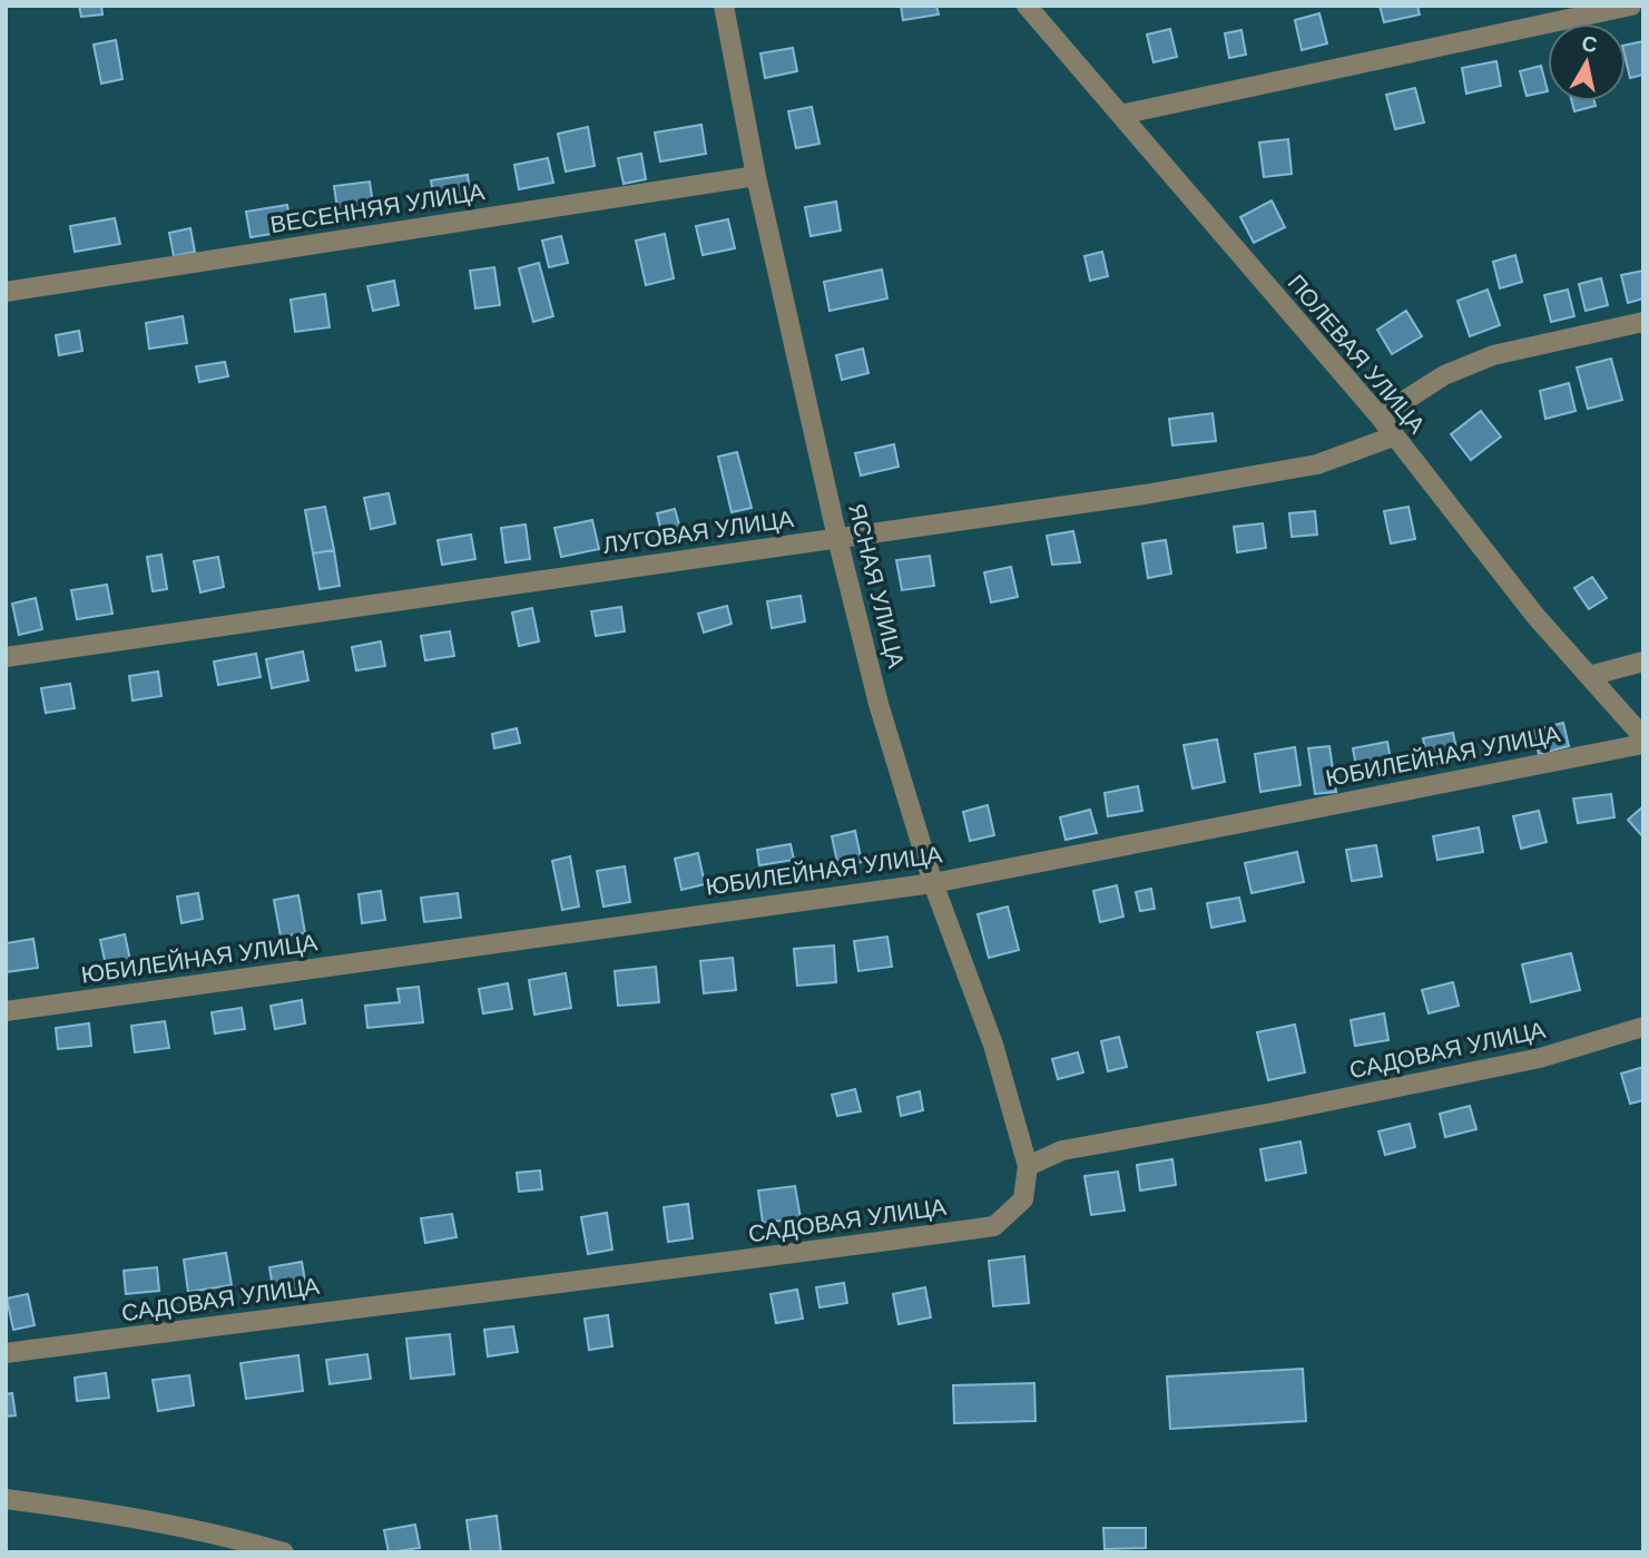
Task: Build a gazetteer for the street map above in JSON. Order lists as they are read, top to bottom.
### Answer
{
  "streets": {
    "street": [
      "ВЕСЕННЯЯ УЛИЦА",
      "ПОЛЕВАЯ УЛИЦА",
      "ЛУГОВАЯ УЛИЦА",
      "ЯСНАЯ УЛИЦА",
      "ЮБИЛЕЙНАЯ УЛИЦА",
      "САДОВАЯ УЛИЦА"
    ]
  },
  "crossings": [
    ["ВЕСЕННЯЯ УЛИЦА", "ЯСНАЯ УЛИЦА"],
    ["ПОЛЕВАЯ УЛИЦА", "ЛУГОВАЯ УЛИЦА"],
    ["ЛУГОВАЯ УЛИЦА", "ЯСНАЯ УЛИЦА"],
    ["ЯСНАЯ УЛИЦА", "ЮБИЛЕЙНАЯ УЛИЦА"],
    ["ЯСНАЯ УЛИЦА", "САДОВАЯ УЛИЦА"]
  ],
  "north": "top"
}
